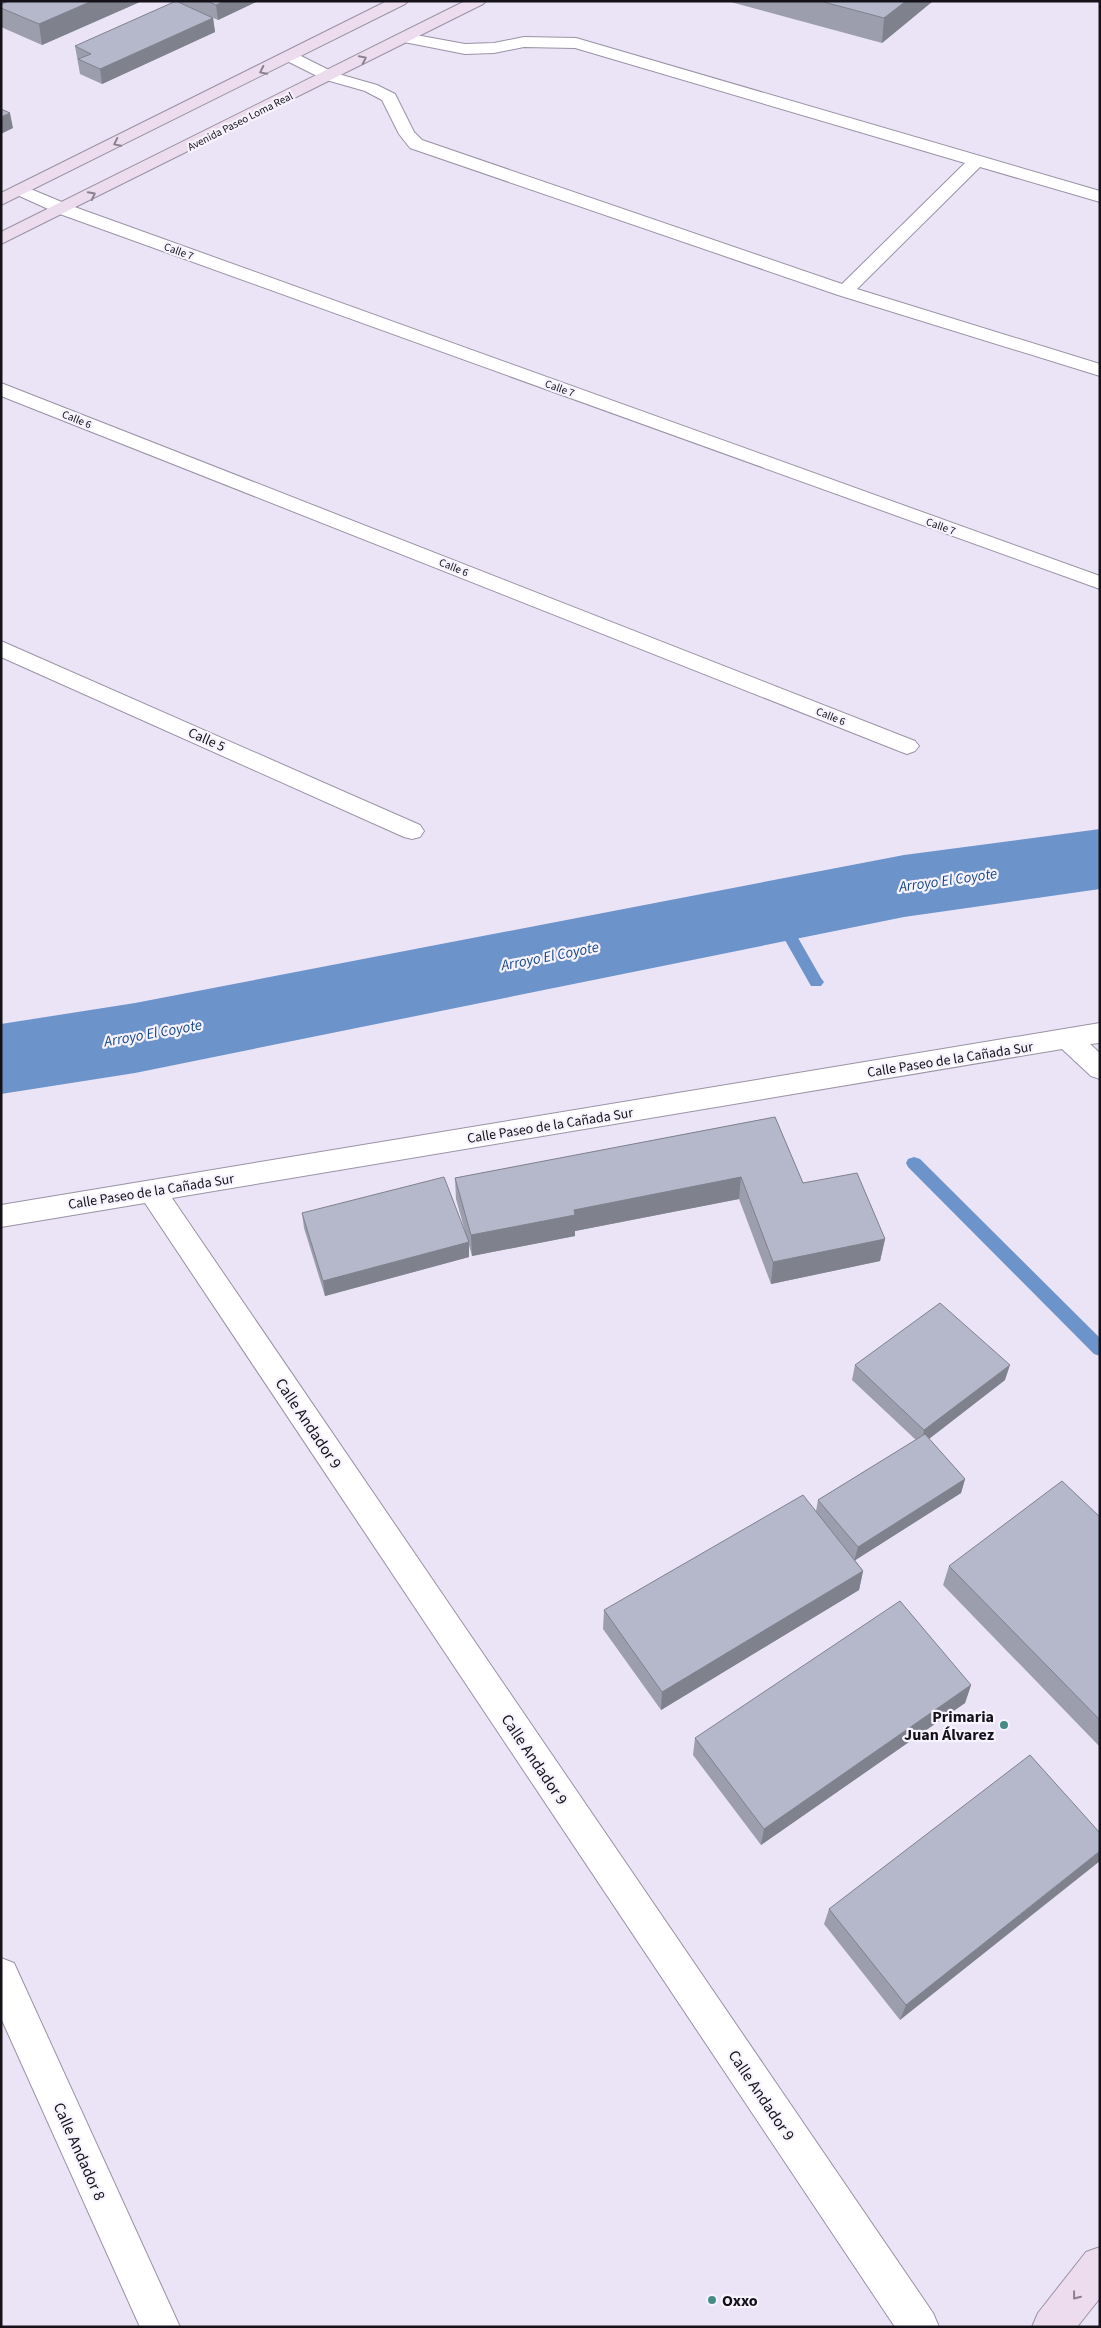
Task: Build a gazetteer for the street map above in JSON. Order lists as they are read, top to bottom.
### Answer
{
  "streets": {
    "street": [
      "Avenida Paseo Loma Real",
      "Calle 7",
      "Calle 6",
      "Calle 5",
      "Calle Paseo de la Cañada Sur",
      "Calle Andador 9",
      "Calle Andador 8"
    ]
  },
  "crossings": [
    ["Avenida Paseo Loma Real", "Calle 7"],
    ["Calle Paseo de la Cañada Sur", "Calle Andador 9"]
  ],
  "water": ["Arroyo El Coyote"],
  "places": ["Primaria Juan Álvarez", "Oxxo"]
}
